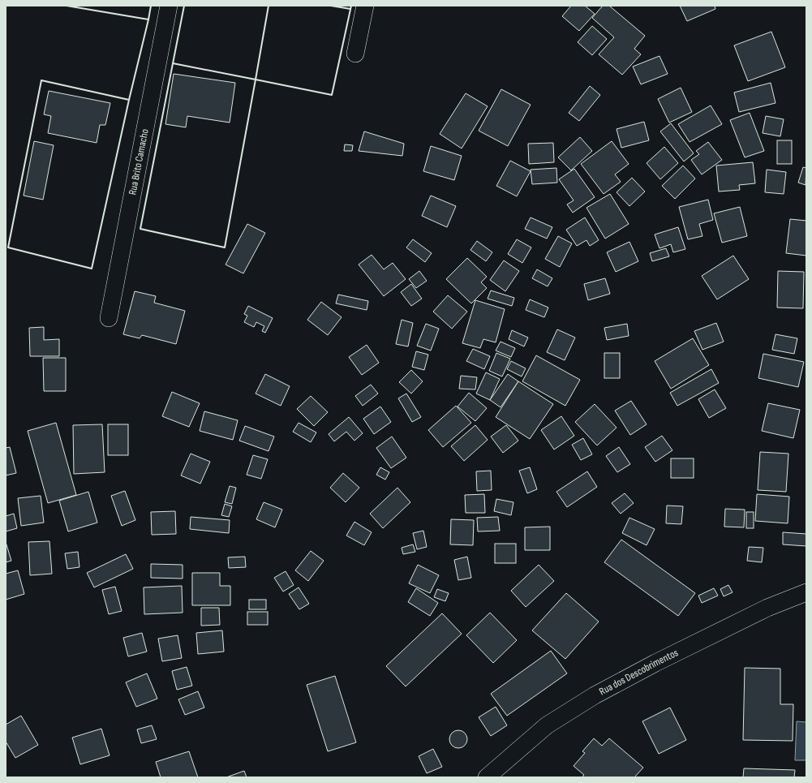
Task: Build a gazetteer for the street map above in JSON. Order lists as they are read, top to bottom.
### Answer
{
  "streets": {
    "street": ["Rua Brito Camacho", "Rua dos Descobrimentos"]
  }
}
